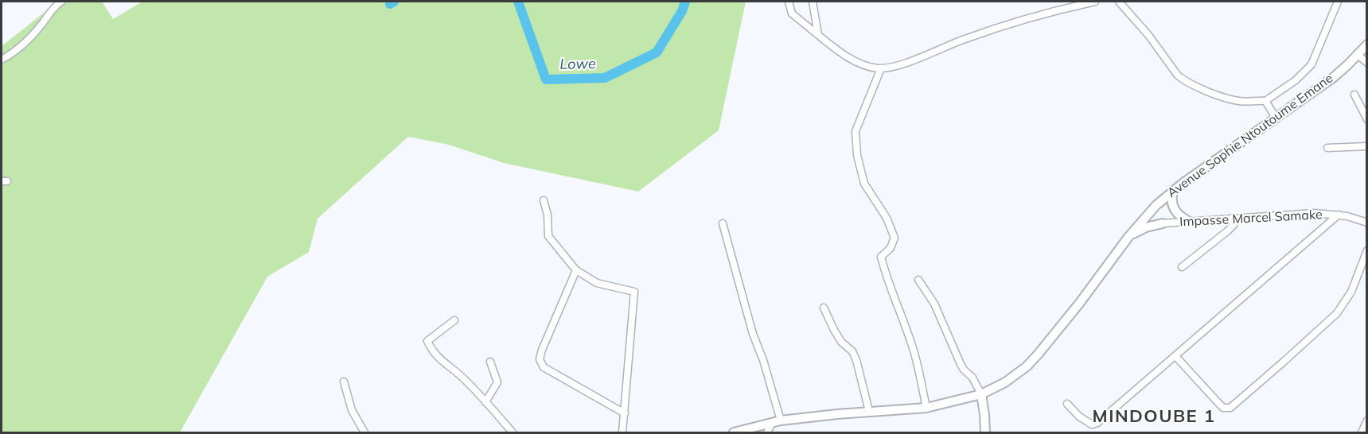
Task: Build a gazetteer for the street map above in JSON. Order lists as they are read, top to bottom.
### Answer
{
  "streets": {
    "street": ["Avenue Sophie Ntoutoume Emane", "Impasse Marcel Samake"]
  },
  "districts": ["MINDOUBE 1"],
  "water": ["Lowe"]
}
